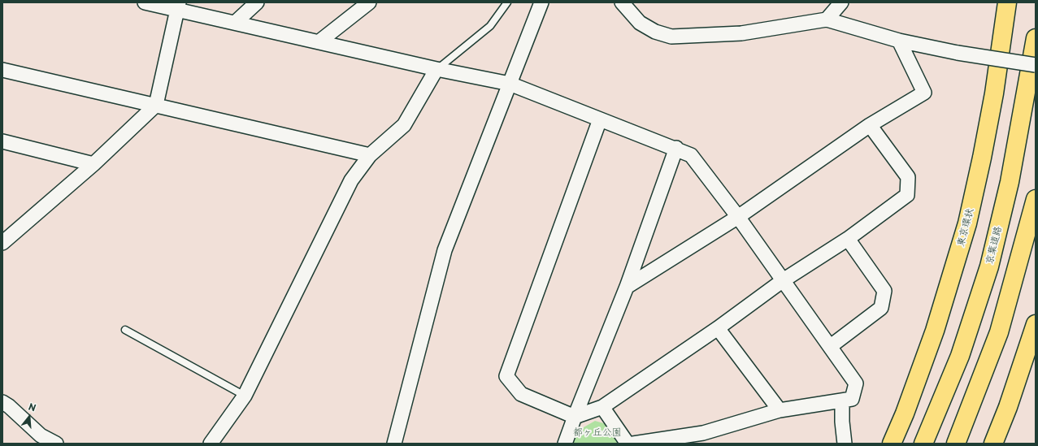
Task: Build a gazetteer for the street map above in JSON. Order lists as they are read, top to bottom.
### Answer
{
  "streets": {
    "highway": ["東京環状", "京葉道路"]
  },
  "parks": ["都ヶ丘公園"],
  "north": "top"
}
